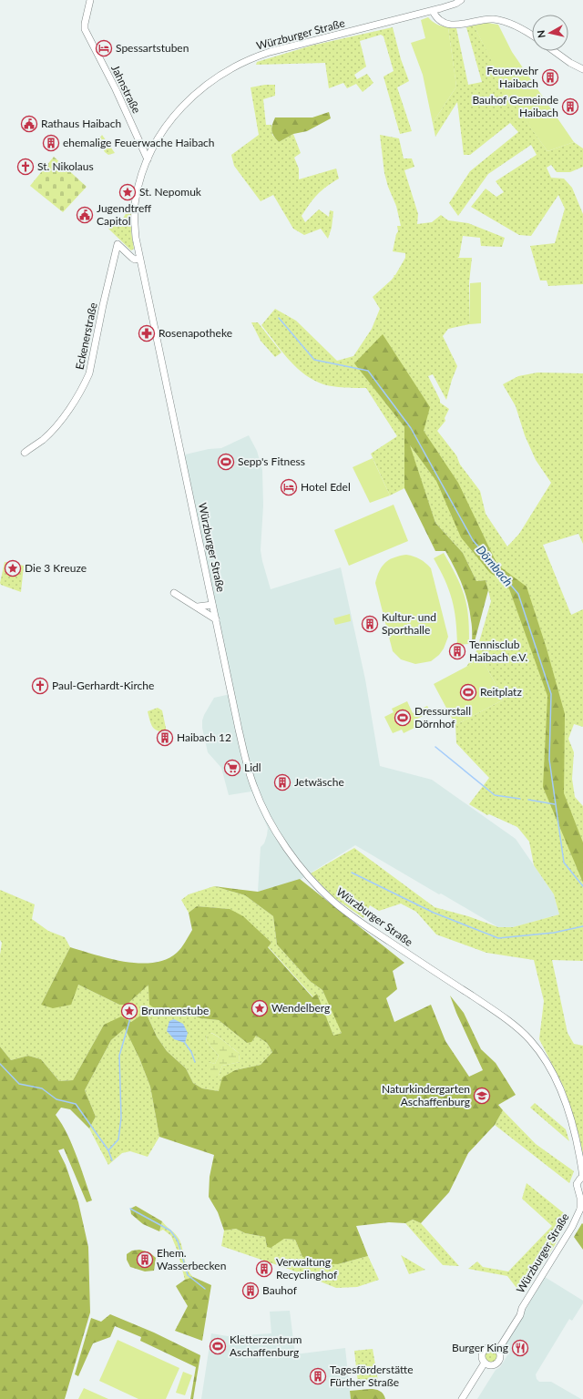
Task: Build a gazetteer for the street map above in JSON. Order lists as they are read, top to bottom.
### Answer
{
  "streets": {
    "main road": ["Würzburger Straße", "Jahnstraße", "Eckenerstraße"]
  },
  "crossings": [
    ["Würzburger Straße", "Jahnstraße"],
    ["Würzburger Straße", "Eckenerstraße"]
  ],
  "water": ["Dörnbach"],
  "places": {
    "hotel": ["Spessartstuben", "Hotel Edel"],
    "building": [
      "Feuerwehr Haibach",
      "Bauhof Gemeinde Haibach",
      "ehemalige Feuerwache Haibach",
      "Kultur- und Sporthalle",
      "Tennisclub Haibach e.V.",
      "Haibach 12",
      "Jetwäsche",
      "Ehem. Wasserbecken",
      "Verwaltung Recyclinghof",
      "Bauhof",
      "Tagesförderstätte Fürther Straße"
    ],
    "public building": ["Rathaus Haibach", "Jugendtreff Capitol"],
    "church": ["St. Nikolaus", "Paul-Gerhardt-Kirche"],
    "place": [
      "St. Nepomuk",
      "Die 3 Kreuze",
      "Wendelberg",
      "Brunnenstube"
    ],
    "pharmacy": ["Rosenapotheke"],
    "sports": [
      "Sepp's Fitness",
      "Reitplatz",
      "Dressurstall Dörnhof",
      "Kletterzentrum Aschaffenburg"
    ],
    "supermarket": ["Lidl"],
    "school or university": ["Naturkindergarten Aschaffenburg"],
    "restaurant": ["Burger King"]
  },
  "north": "left"
}
